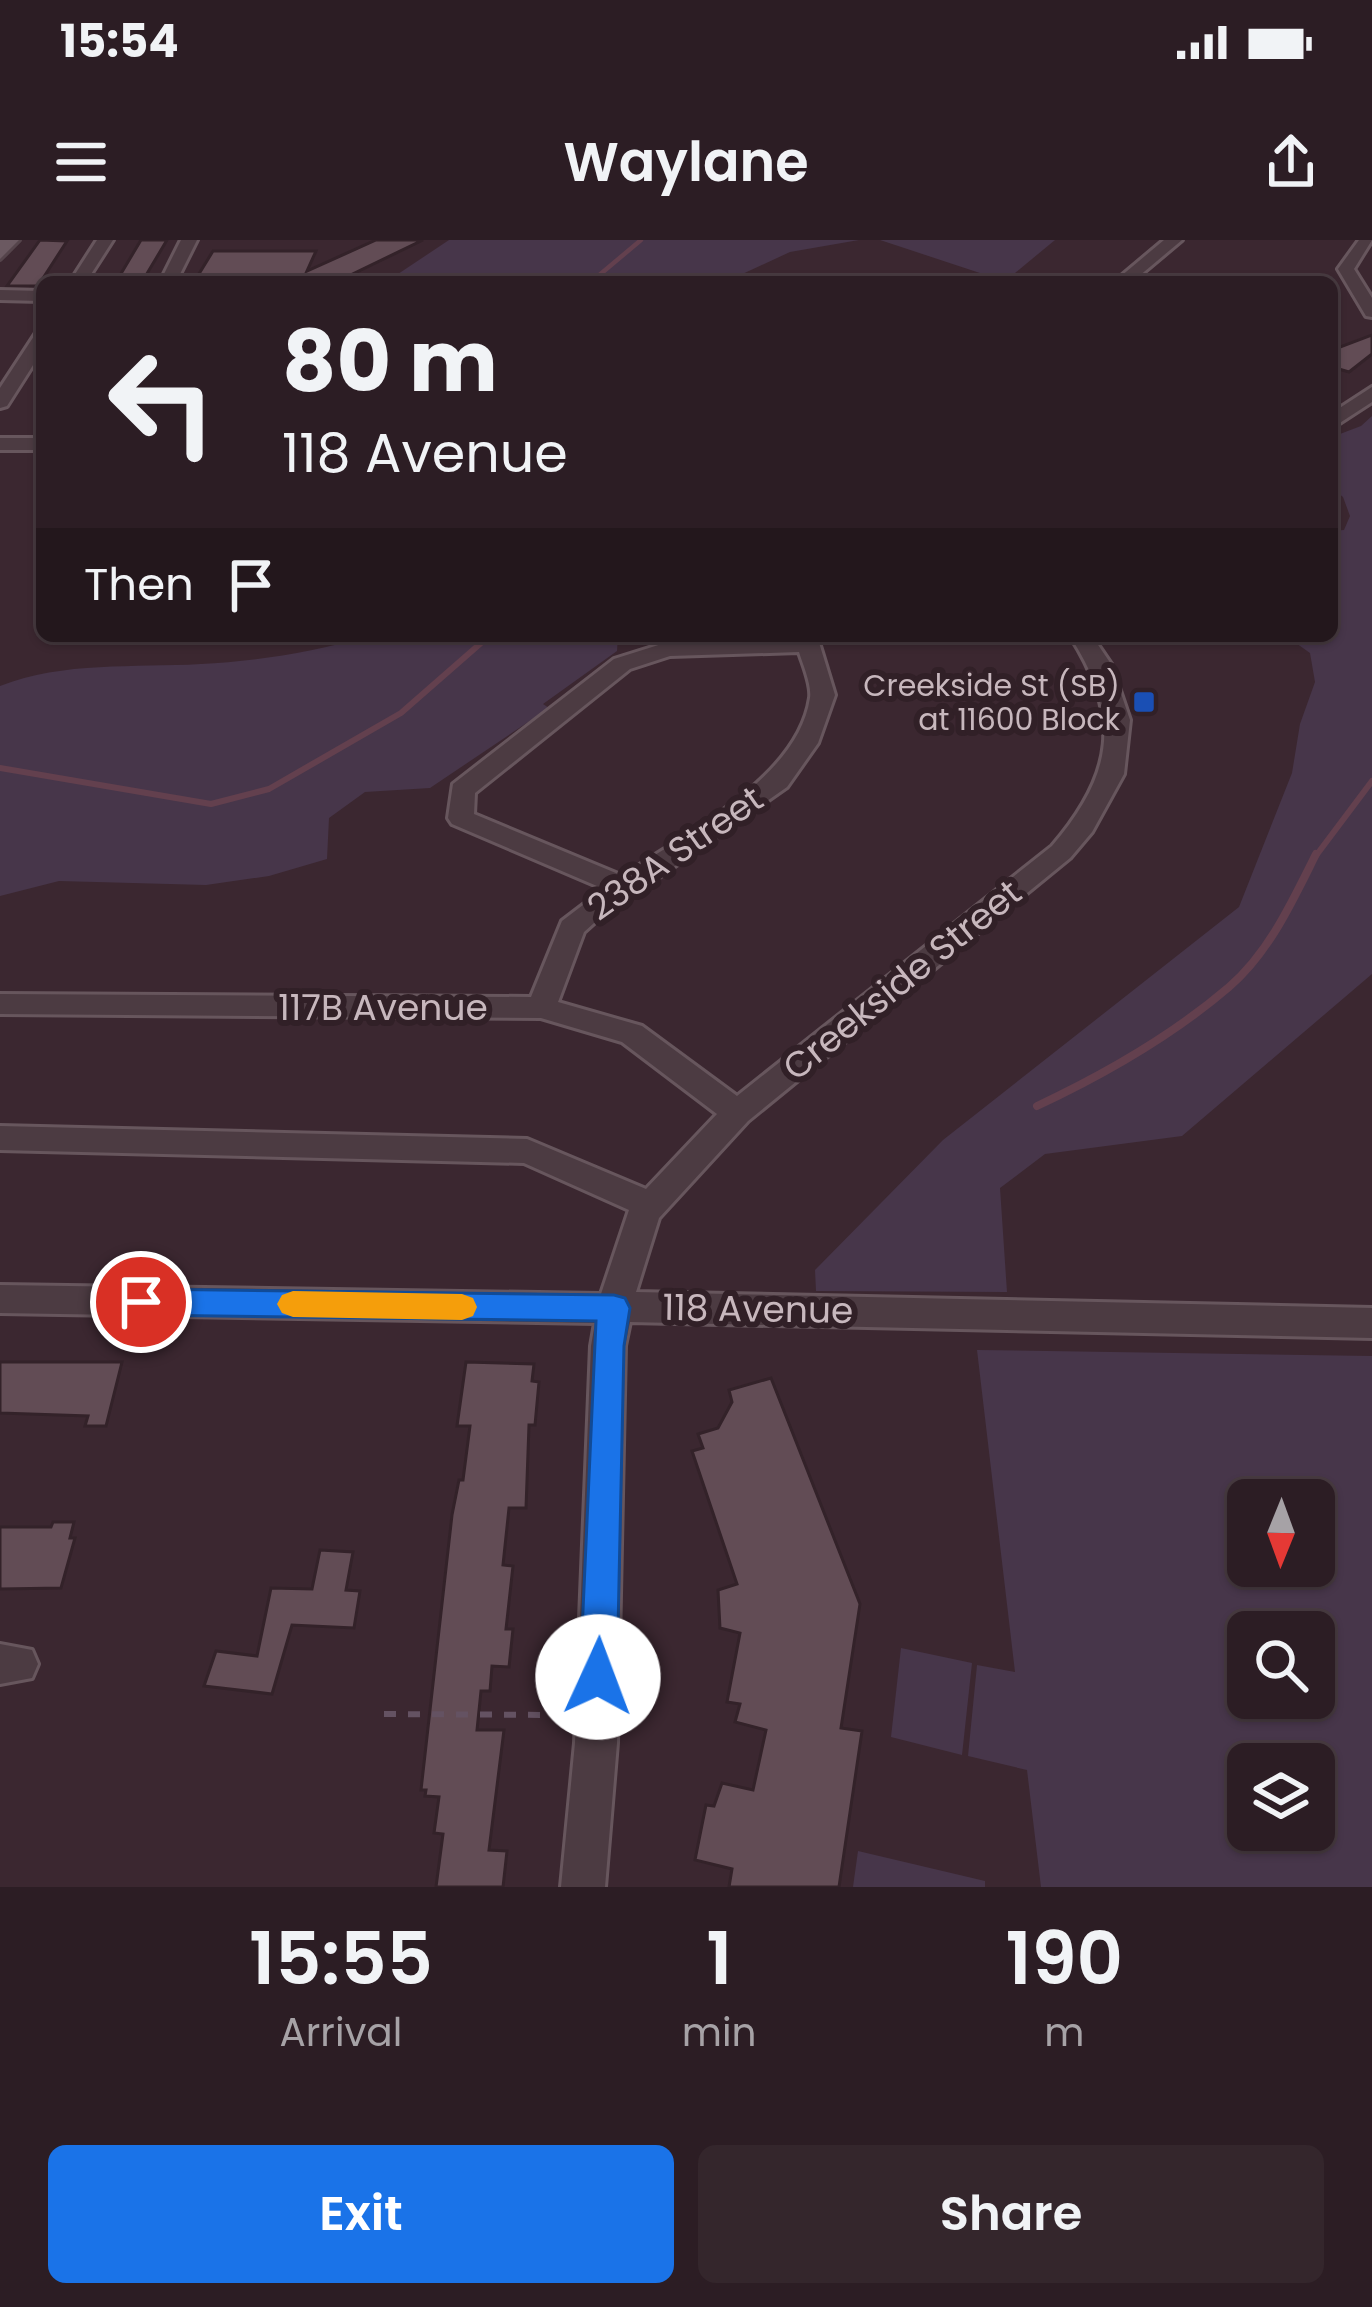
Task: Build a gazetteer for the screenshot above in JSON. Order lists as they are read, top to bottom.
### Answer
{
  "streets": {
    "street": [
      "238A Street",
      "Creekside Street",
      "117B Avenue",
      "118 Avenue"
    ]
  },
  "crossings": [
    ["238A Street", "117B Avenue"],
    ["Creekside Street", "117B Avenue"],
    ["Creekside Street", "118 Avenue"]
  ],
  "places": {
    "transit": ["Creekside St (SB) at 11600 Block"]
  },
  "north": "bottom",
  "page": {
    "status": "15:54",
    "header": "Waylane",
    "turn": ["80 m", "118 Avenue"],
    "then": "Then",
    "eta": [
      "15:55",
      "Arrival",
      "1",
      "min",
      "190",
      "m"
    ],
    "buttons": ["Exit", "Share"]
  }
}
